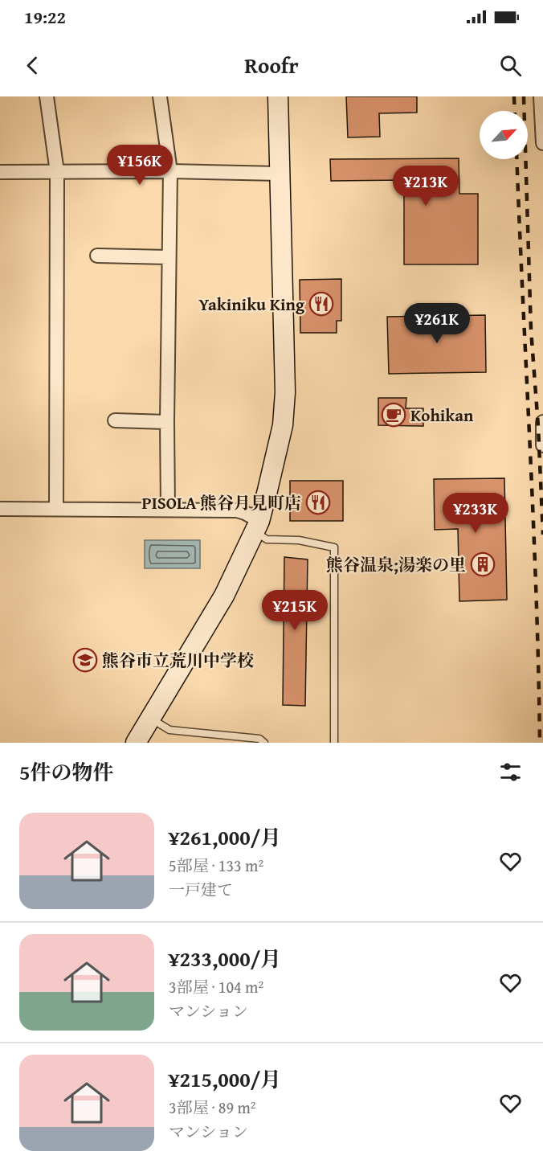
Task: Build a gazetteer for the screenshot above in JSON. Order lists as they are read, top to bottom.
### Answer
{
  "places": {
    "restaurant": ["Yakiniku King", "PISOLA 熊谷月見町店"],
    "cafe": ["Kohikan"],
    "building": ["熊谷温泉;湯楽の里"],
    "school or university": ["熊谷市立荒川中学校"]
  },
  "north": "top right",
  "page": {
    "status": "19:22",
    "header": "Roofr",
    "price": [
      "¥156K",
      "¥213K",
      "¥261K",
      "¥233K",
      "¥215K"
    ],
    "heading": "5件の物件",
    "list": [
      {
        "name": "¥261,000/月",
        "note": "5部屋 · 133 m² · 一戸建て"
      },
      {
        "name": "¥233,000/月",
        "note": "3部屋 · 104 m² · マンション"
      },
      {
        "name": "¥215,000/月",
        "note": "3部屋 · 89 m² · マンション"
      }
    ]
  }
}
